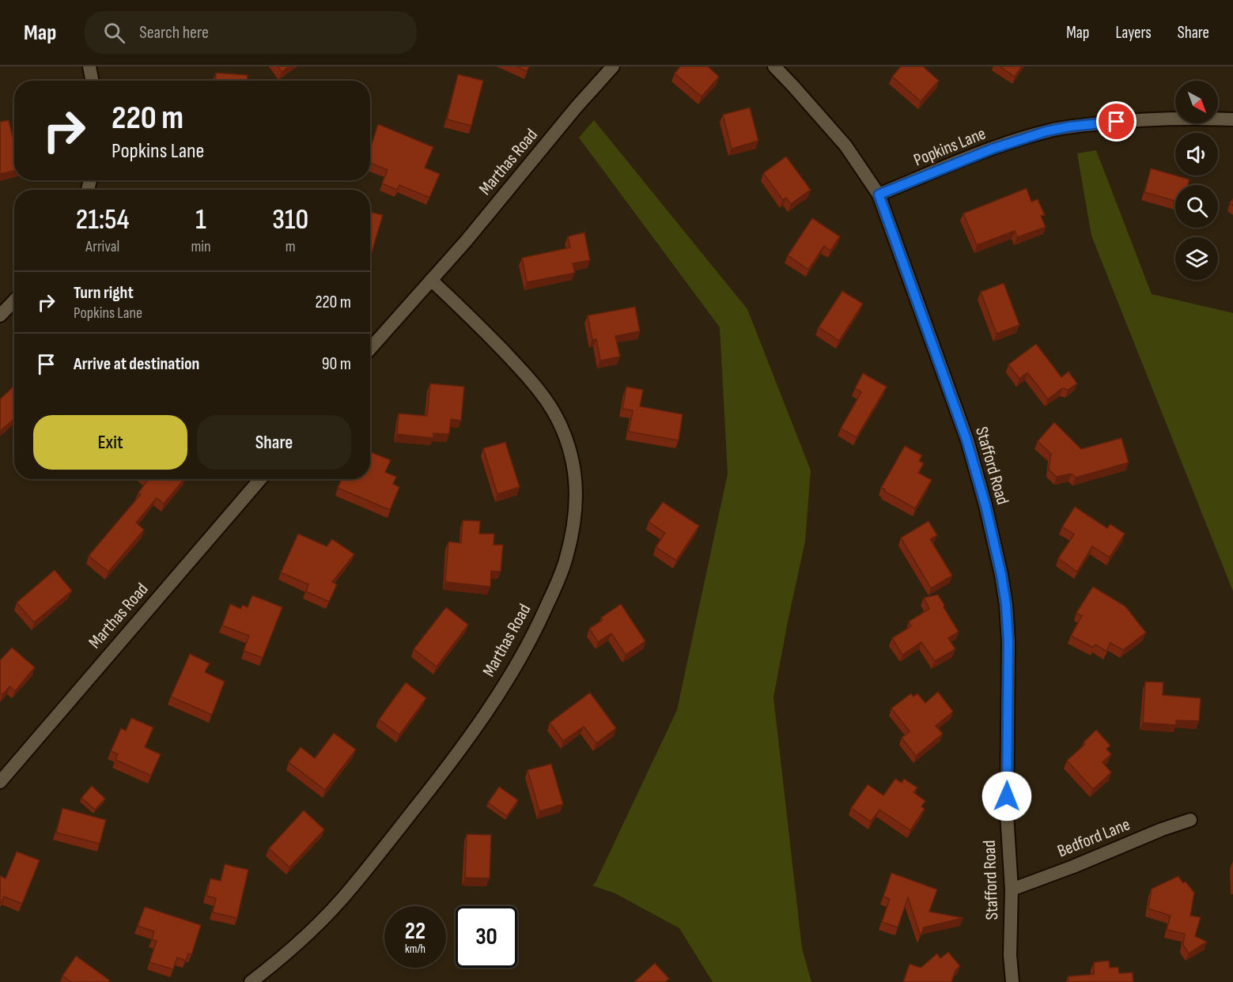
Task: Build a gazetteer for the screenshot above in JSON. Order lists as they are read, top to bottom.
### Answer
{
  "streets": {
    "street": [
      "Popkins Lane",
      "Marthas Road",
      "Stafford Road",
      "Bedford Lane"
    ]
  },
  "crossings": [
    ["Popkins Lane", "Stafford Road"],
    ["Stafford Road", "Bedford Lane"]
  ],
  "north": "bottom right",
  "page": {
    "header": "Map",
    "search": "Search here",
    "nav": ["Map", "Layers", "Share"],
    "turn": ["220 m", "Popkins Lane"],
    "eta": [
      "21:54",
      "Arrival",
      "1",
      "min",
      "310",
      "m"
    ],
    "list": [
      {
        "name": "Turn right",
        "note": "Popkins Lane",
        "value": "220 m"
      },
      {
        "name": "Arrive at destination",
        "value": "90 m"
      }
    ],
    "buttons": ["Exit", "Share"],
    "speed": "22 km/h",
    "limit": "30"
  }
}
